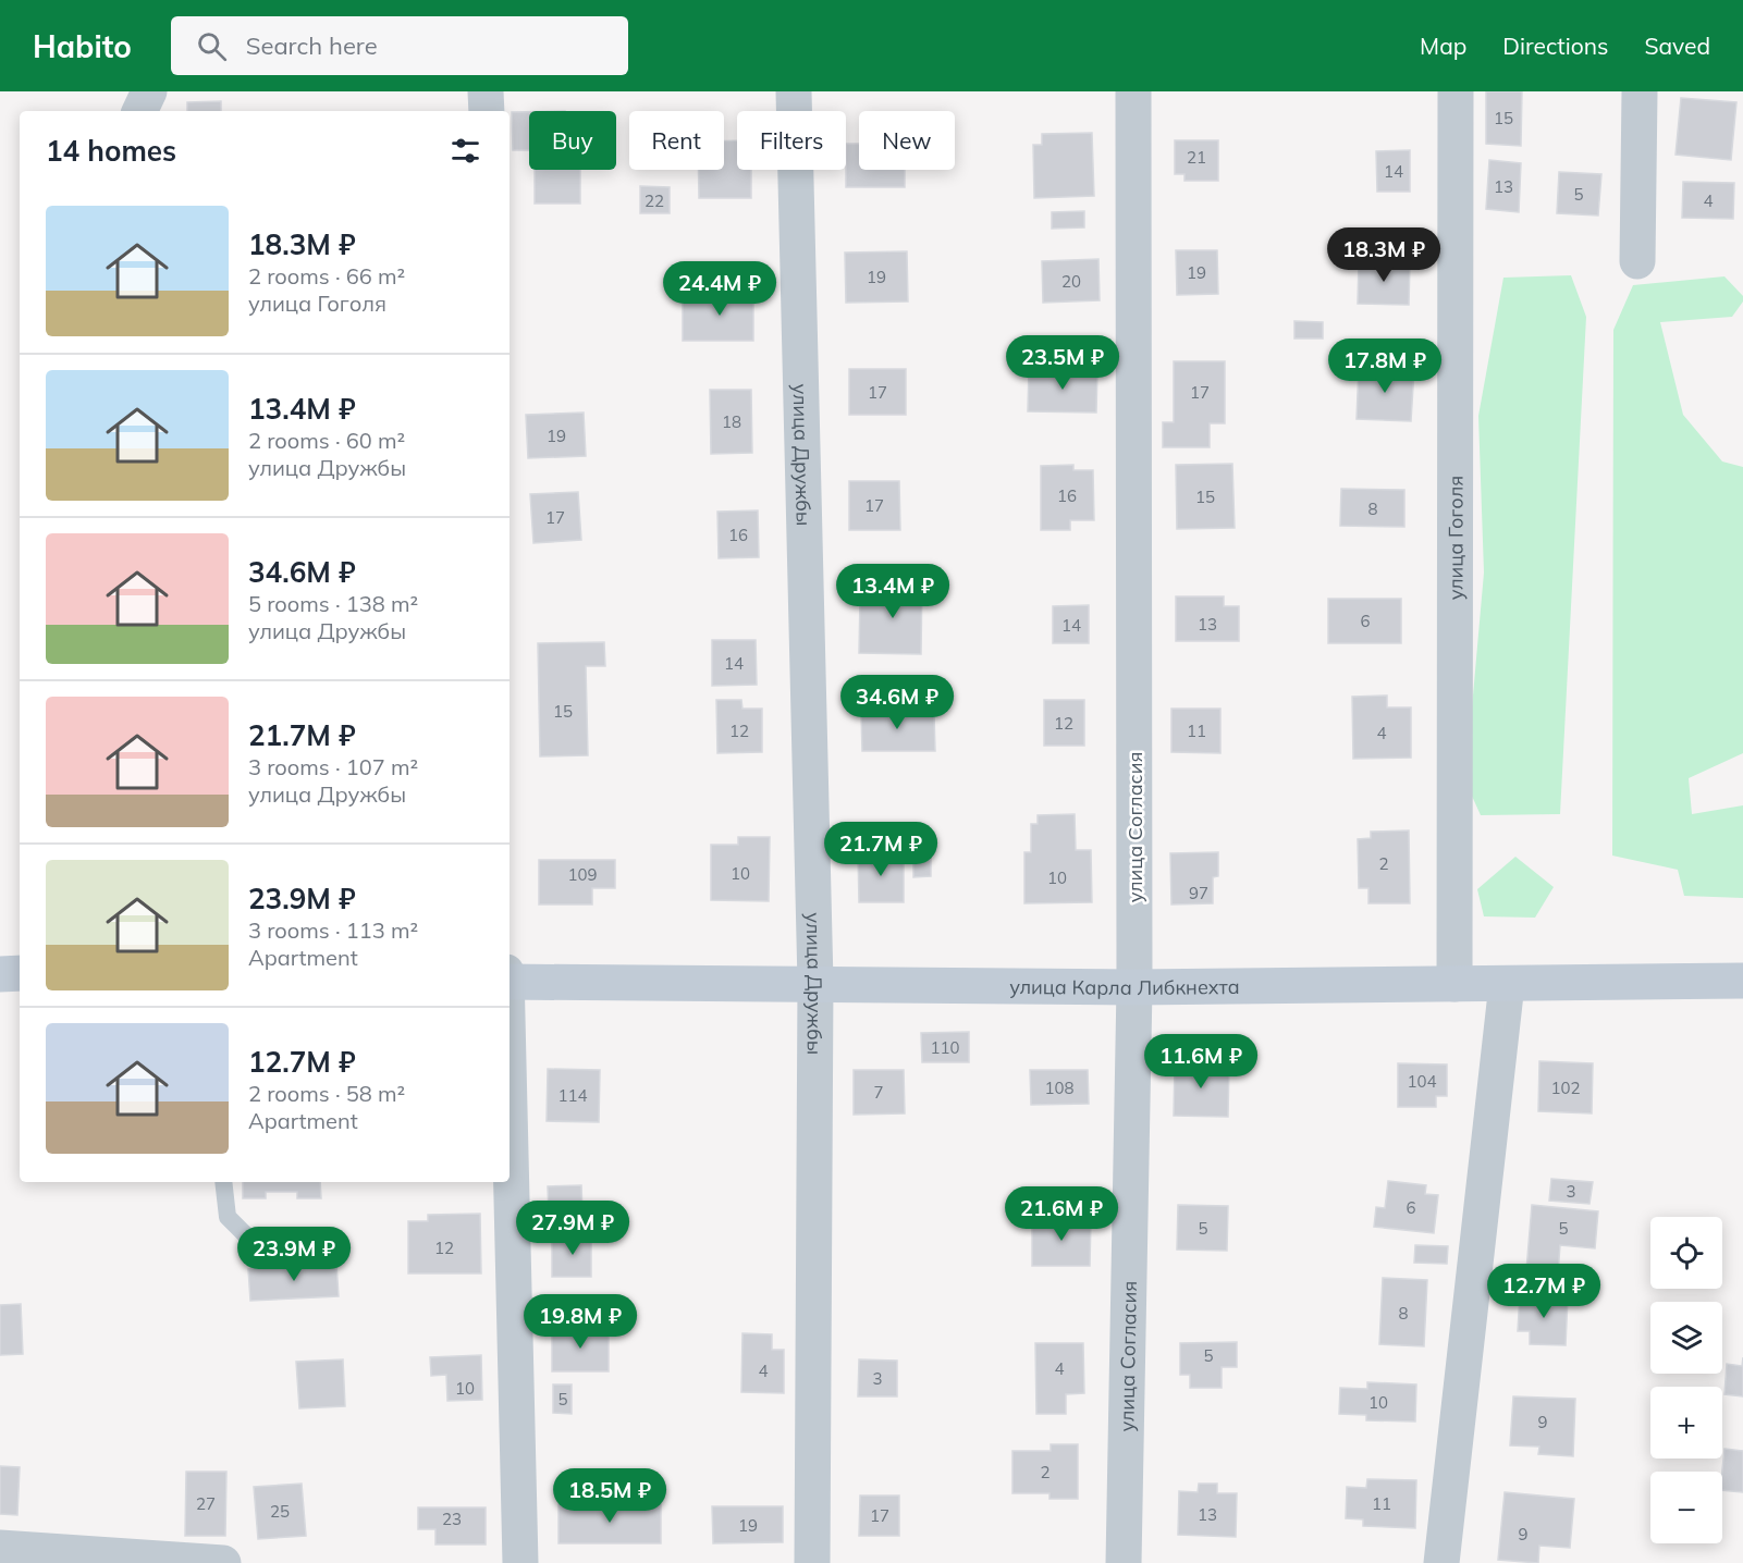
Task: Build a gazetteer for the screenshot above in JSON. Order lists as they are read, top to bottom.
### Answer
{
  "streets": {
    "street": [
      "улица Дружбы",
      "улица Гоголя",
      "улица Согласия",
      "улица Карла Либкнехта"
    ]
  },
  "crossings": [
    ["улица Дружбы", "улица Карла Либкнехта"],
    ["улица Гоголя", "улица Карла Либкнехта"],
    ["улица Согласия", "улица Карла Либкнехта"]
  ],
  "house_numbers": [
    "15",
    "21",
    "14",
    "13",
    "5",
    "22",
    "4",
    "19",
    "19",
    "20",
    "17",
    "17",
    "18",
    "19",
    "16",
    "15",
    "17",
    "8",
    "17",
    "16",
    "6",
    "13",
    "14",
    "14",
    "15",
    "12",
    "12",
    "11",
    "4",
    "2",
    "10",
    "109",
    "10",
    "97",
    "110",
    "104",
    "108",
    "102",
    "7",
    "114",
    "3",
    "6",
    "5",
    "5",
    "12",
    "8",
    "5",
    "4",
    "4",
    "3",
    "10",
    "5",
    "10",
    "9",
    "2",
    "27",
    "11",
    "25",
    "13",
    "17",
    "23",
    "19",
    "9"
  ],
  "page": {
    "header": "Habito",
    "search": "Search here",
    "nav": ["Map", "Directions", "Saved"],
    "chip": [
      "Buy",
      "Rent",
      "Filters",
      "New"
    ],
    "heading": "14 homes",
    "list": [
      {
        "name": "18.3M ₽",
        "note": "2 rooms · 66 m² · улица Гоголя"
      },
      {
        "name": "13.4M ₽",
        "note": "2 rooms · 60 m² · улица Дружбы"
      },
      {
        "name": "34.6M ₽",
        "note": "5 rooms · 138 m² · улица Дружбы"
      },
      {
        "name": "21.7M ₽",
        "note": "3 rooms · 107 m² · улица Дружбы"
      },
      {
        "name": "23.9M ₽",
        "note": "3 rooms · 113 m² · Apartment"
      },
      {
        "name": "12.7M ₽",
        "note": "2 rooms · 58 m² · Apartment"
      }
    ],
    "price": [
      "18.3M ₽",
      "24.4M ₽",
      "23.5M ₽",
      "17.8M ₽",
      "13.4M ₽",
      "34.6M ₽",
      "21.7M ₽",
      "11.6M ₽",
      "21.6M ₽",
      "27.9M ₽",
      "23.9M ₽",
      "12.7M ₽",
      "19.8M ₽",
      "18.5M ₽"
    ],
    "map_buttons": ["+", "−"]
  }
}
